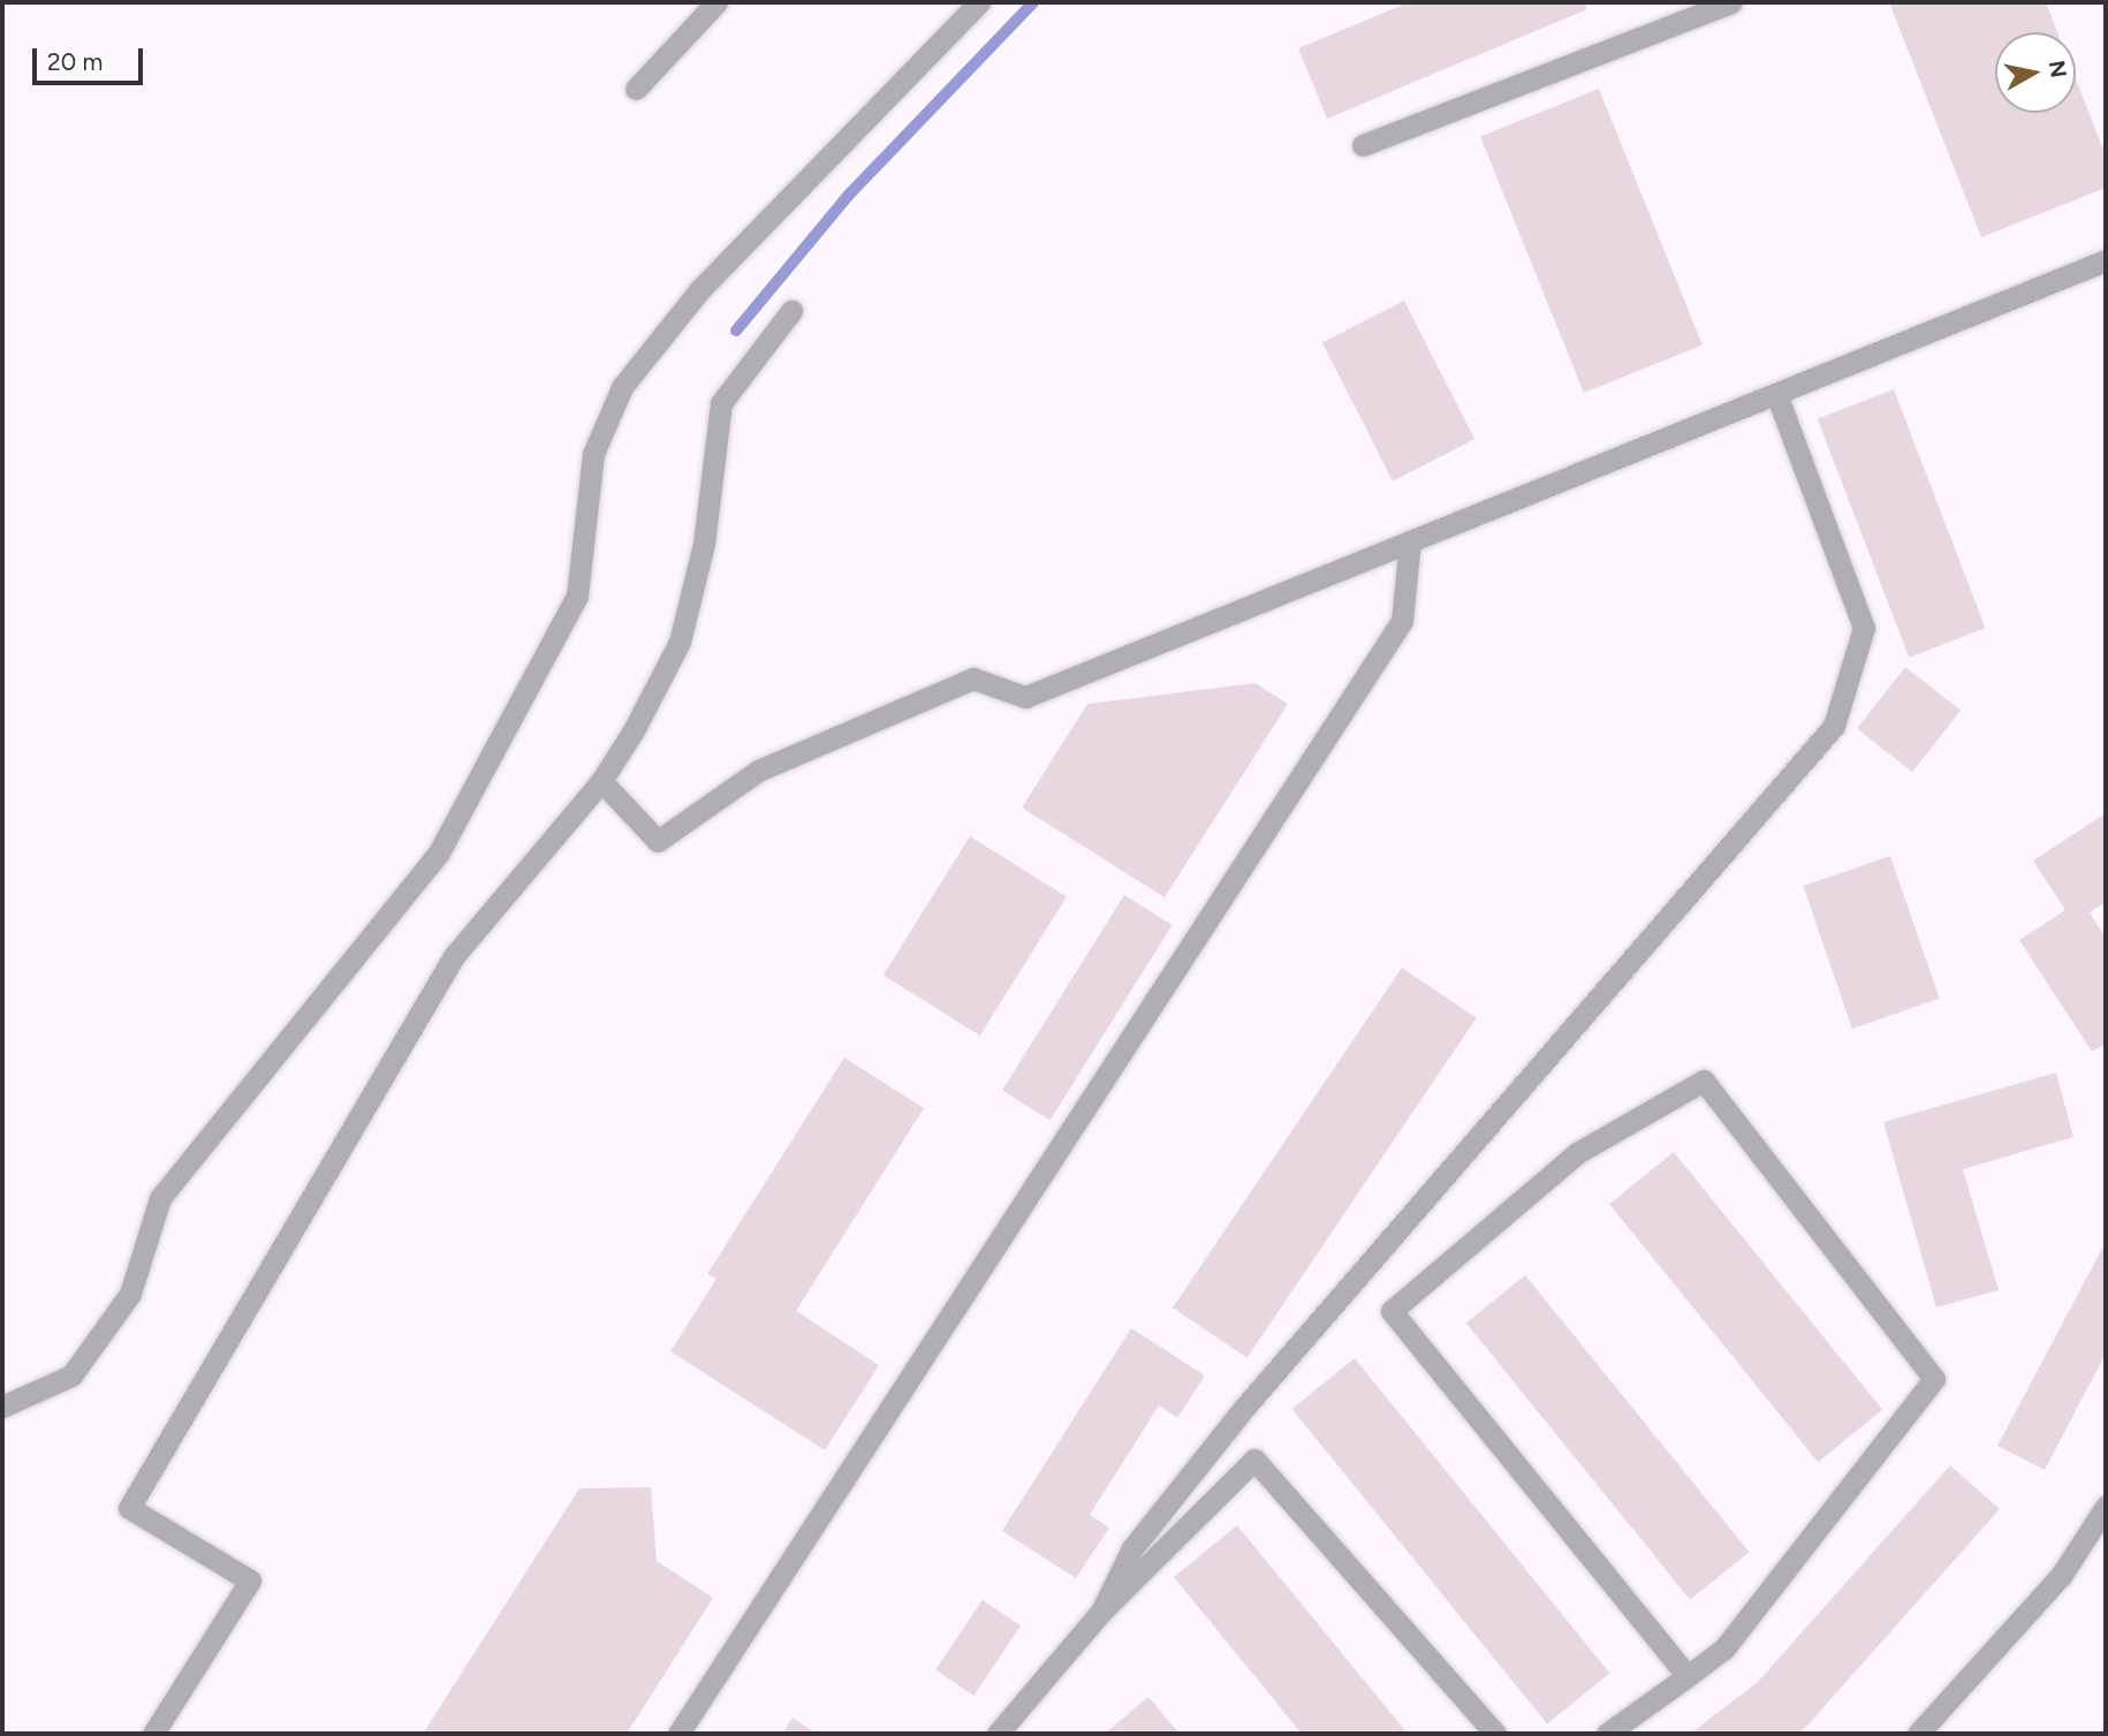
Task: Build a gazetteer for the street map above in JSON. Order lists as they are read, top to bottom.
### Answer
{
  "scale_bar": "20 m",
  "north": "right"
}
